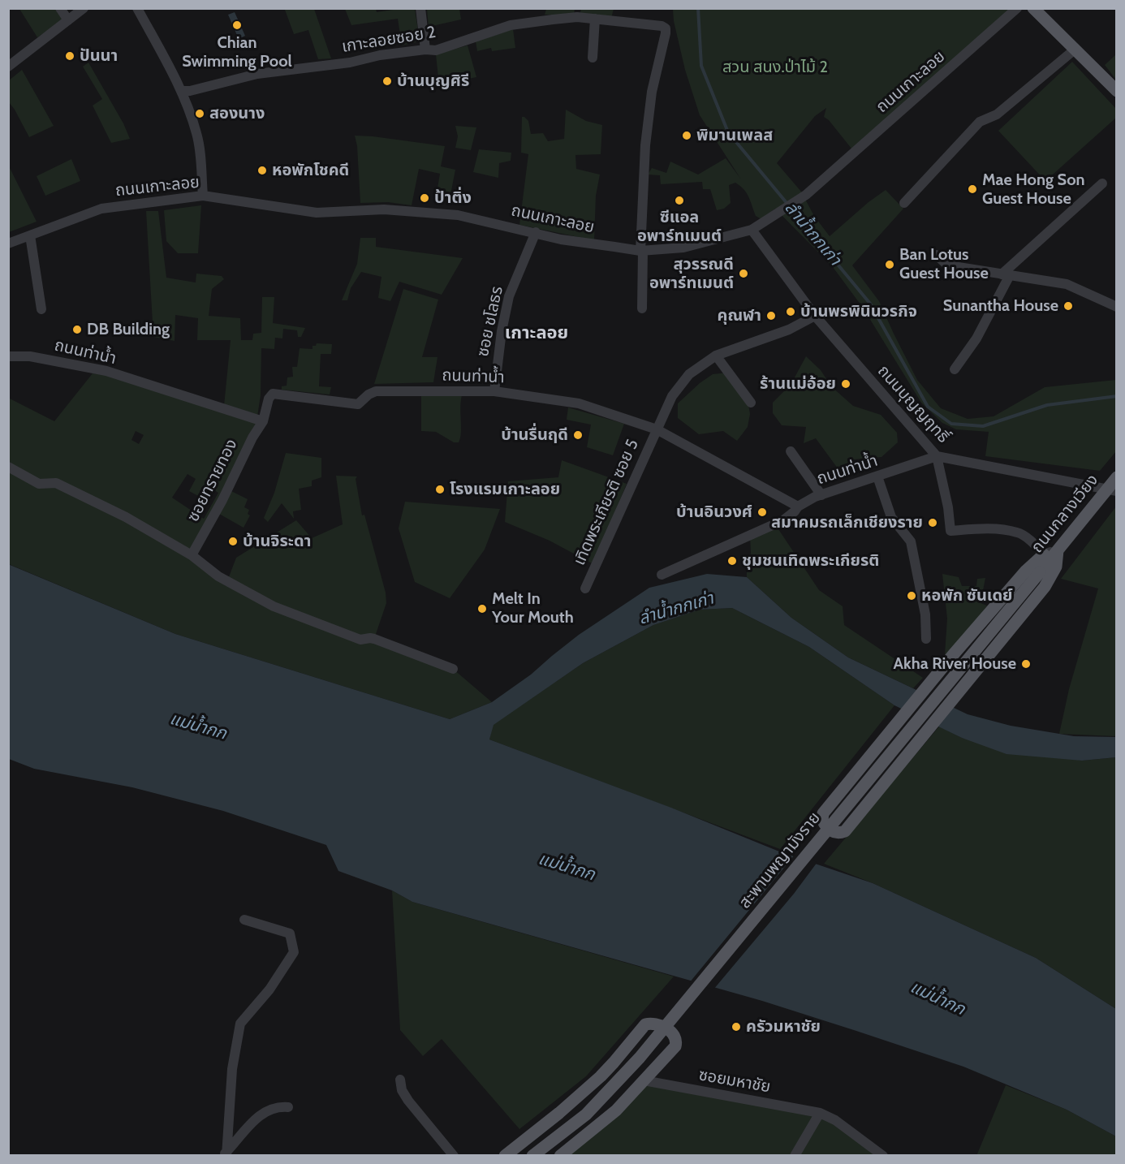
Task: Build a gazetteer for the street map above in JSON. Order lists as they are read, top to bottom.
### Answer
{
  "streets": {
    "main road": ["ถนนกลางเวียง", "สะพานพญามังราย"],
    "street": [
      "เกาะลอยซอย 2",
      "ถนนเกาะลอย",
      "ซอย ชโลธร",
      "ถนนท่าน้ำ",
      "ถนนบุญญฤทธิ์",
      "ซอยทรายทอง",
      "เทิดพระเกียรติ ซอย 5",
      "ซอยมหาชัย"
    ]
  },
  "crossings": [
    ["เกาะลอยซอย 2", "ถนนเกาะลอย"],
    ["ถนนเกาะลอย", "ซอย ชโลธร"],
    ["ถนนเกาะลอย", "ถนนบุญญฤทธิ์"],
    ["ซอย ชโลธร", "ถนนท่าน้ำ"],
    ["ถนนท่าน้ำ", "ถนนบุญญฤทธิ์"],
    ["ถนนท่าน้ำ", "ซอยทรายทอง"],
    ["ถนนท่าน้ำ", "เทิดพระเกียรติ ซอย 5"],
    ["ถนนบุญญฤทธิ์", "เทิดพระเกียรติ ซอย 5"],
    ["ถนนบุญญฤทธิ์", "ถนนกลางเวียง"],
    ["ถนนกลางเวียง", "สะพานพญามังราย"]
  ],
  "districts": ["เกาะลอย"],
  "water": ["ลำน้ำกกเก่า", "แม่น้ำกก"],
  "parks": ["สวน สนง.ป่าไม้ 2"],
  "places": [
    "Chian Swimming Pool",
    "ปันนา",
    "บ้านบุญศิรี",
    "สองนาง",
    "พิมานเพลส",
    "หอพักโชคดี",
    "Mae Hong Son Guest House",
    "ป้าติ่ง",
    "ซีแอล อพาร์ทเมนต์",
    "Ban Lotus Guest House",
    "สุวรรณดี อพาร์ทเมนต์",
    "Sunantha House",
    "บ้านพรพินินวรกิจ",
    "คุณฬา",
    "DB Building",
    "ร้านแม่อ้อย",
    "บ้านรื่นฤดี",
    "โรงแรมเกาะลอย",
    "บ้านอินวงศ์",
    "สมาคมรถเล็กเชียงราย",
    "บ้านจิระดา",
    "ชุมชนเทิดพระเกียรติ",
    "หอพัก ซันเดย์",
    "Melt In Your Mouth",
    "Akha River House",
    "ครัวมหาชัย"
  ]
}
